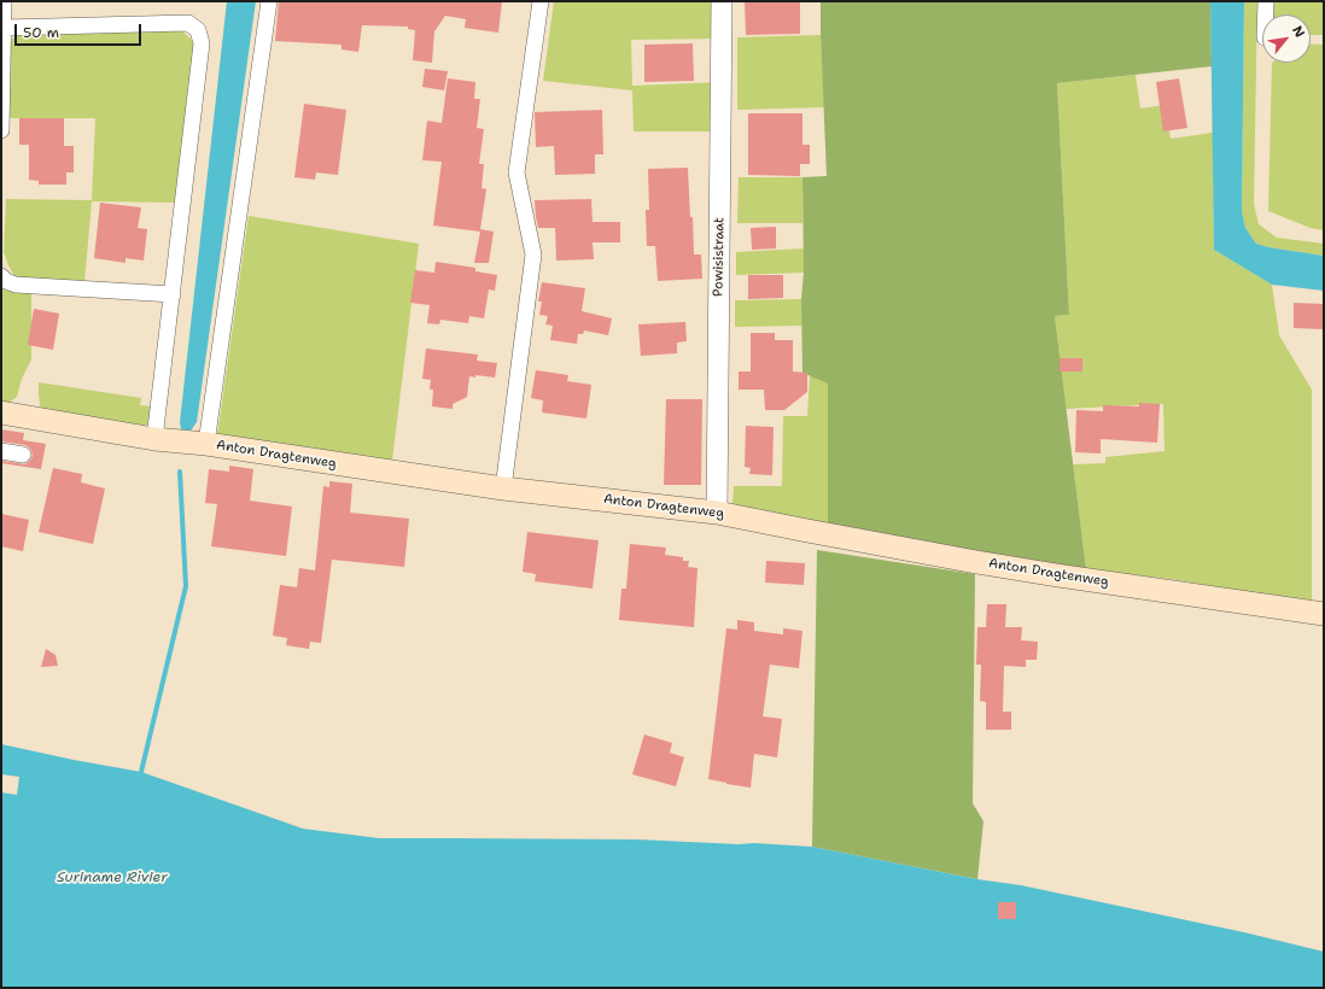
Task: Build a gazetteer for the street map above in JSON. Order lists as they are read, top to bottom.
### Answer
{
  "streets": {
    "main road": ["Anton Dragtenweg"],
    "street": ["Powisistraat"]
  },
  "crossings": [
    ["Powisistraat", "Anton Dragtenweg"]
  ],
  "water": ["Suriname Rivier"],
  "scale_bar": "50 m",
  "north": "top right"
}
